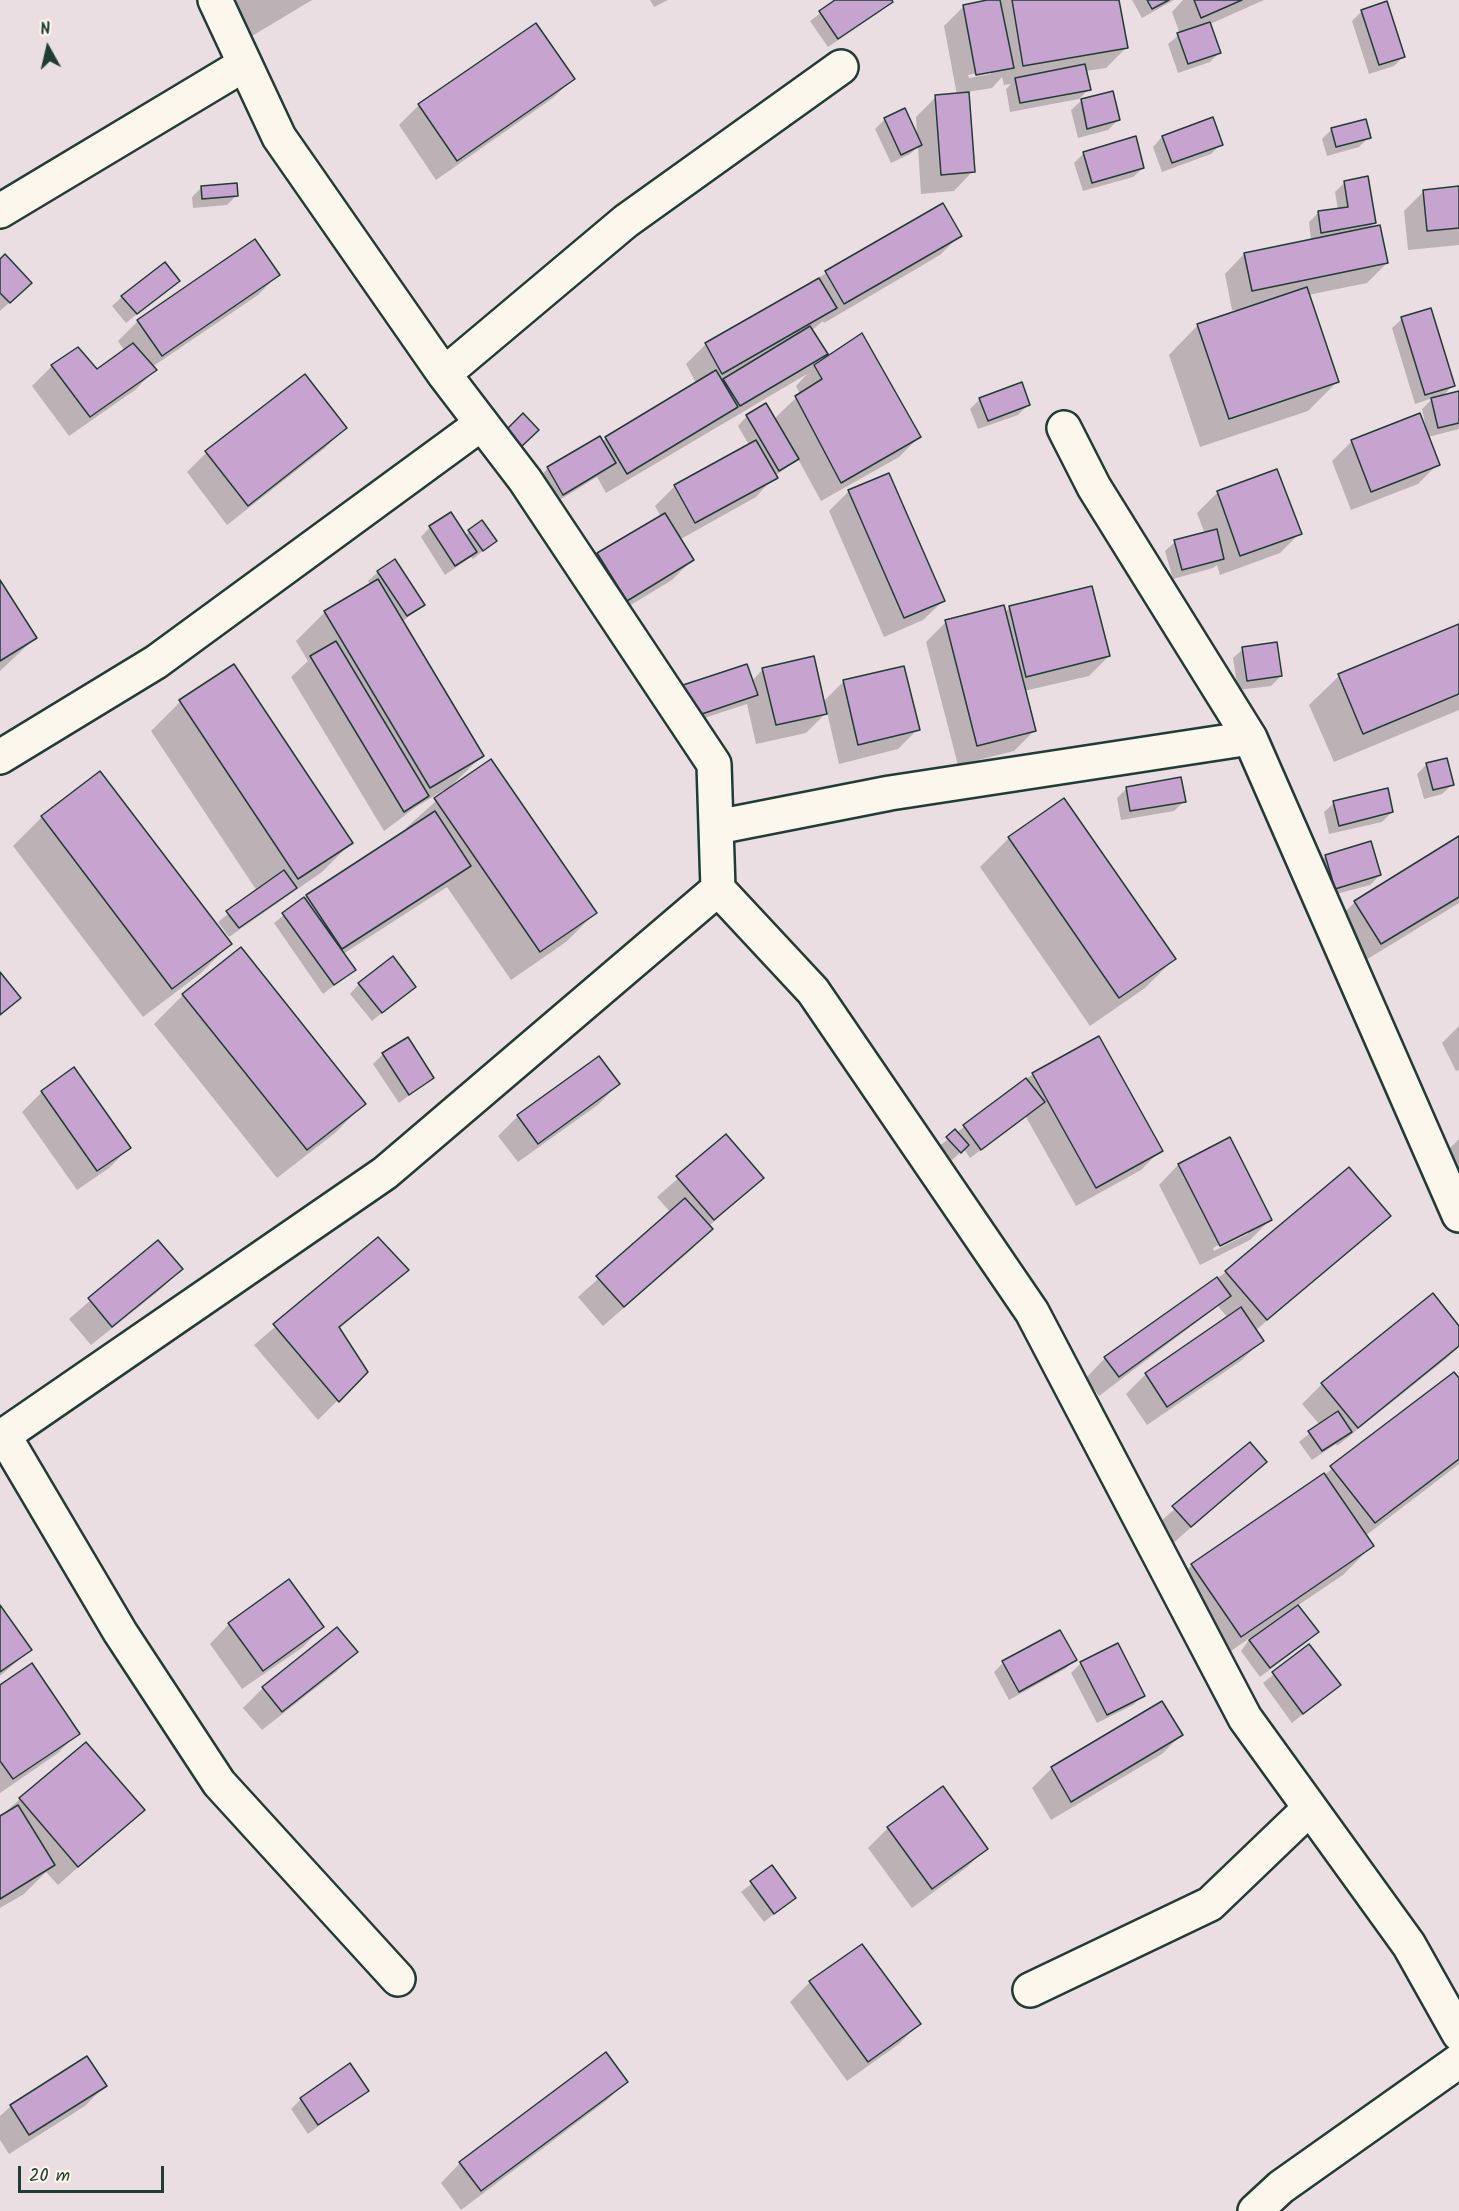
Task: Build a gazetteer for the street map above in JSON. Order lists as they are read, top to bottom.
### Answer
{
  "scale_bar": "20 m",
  "north": "top"
}
